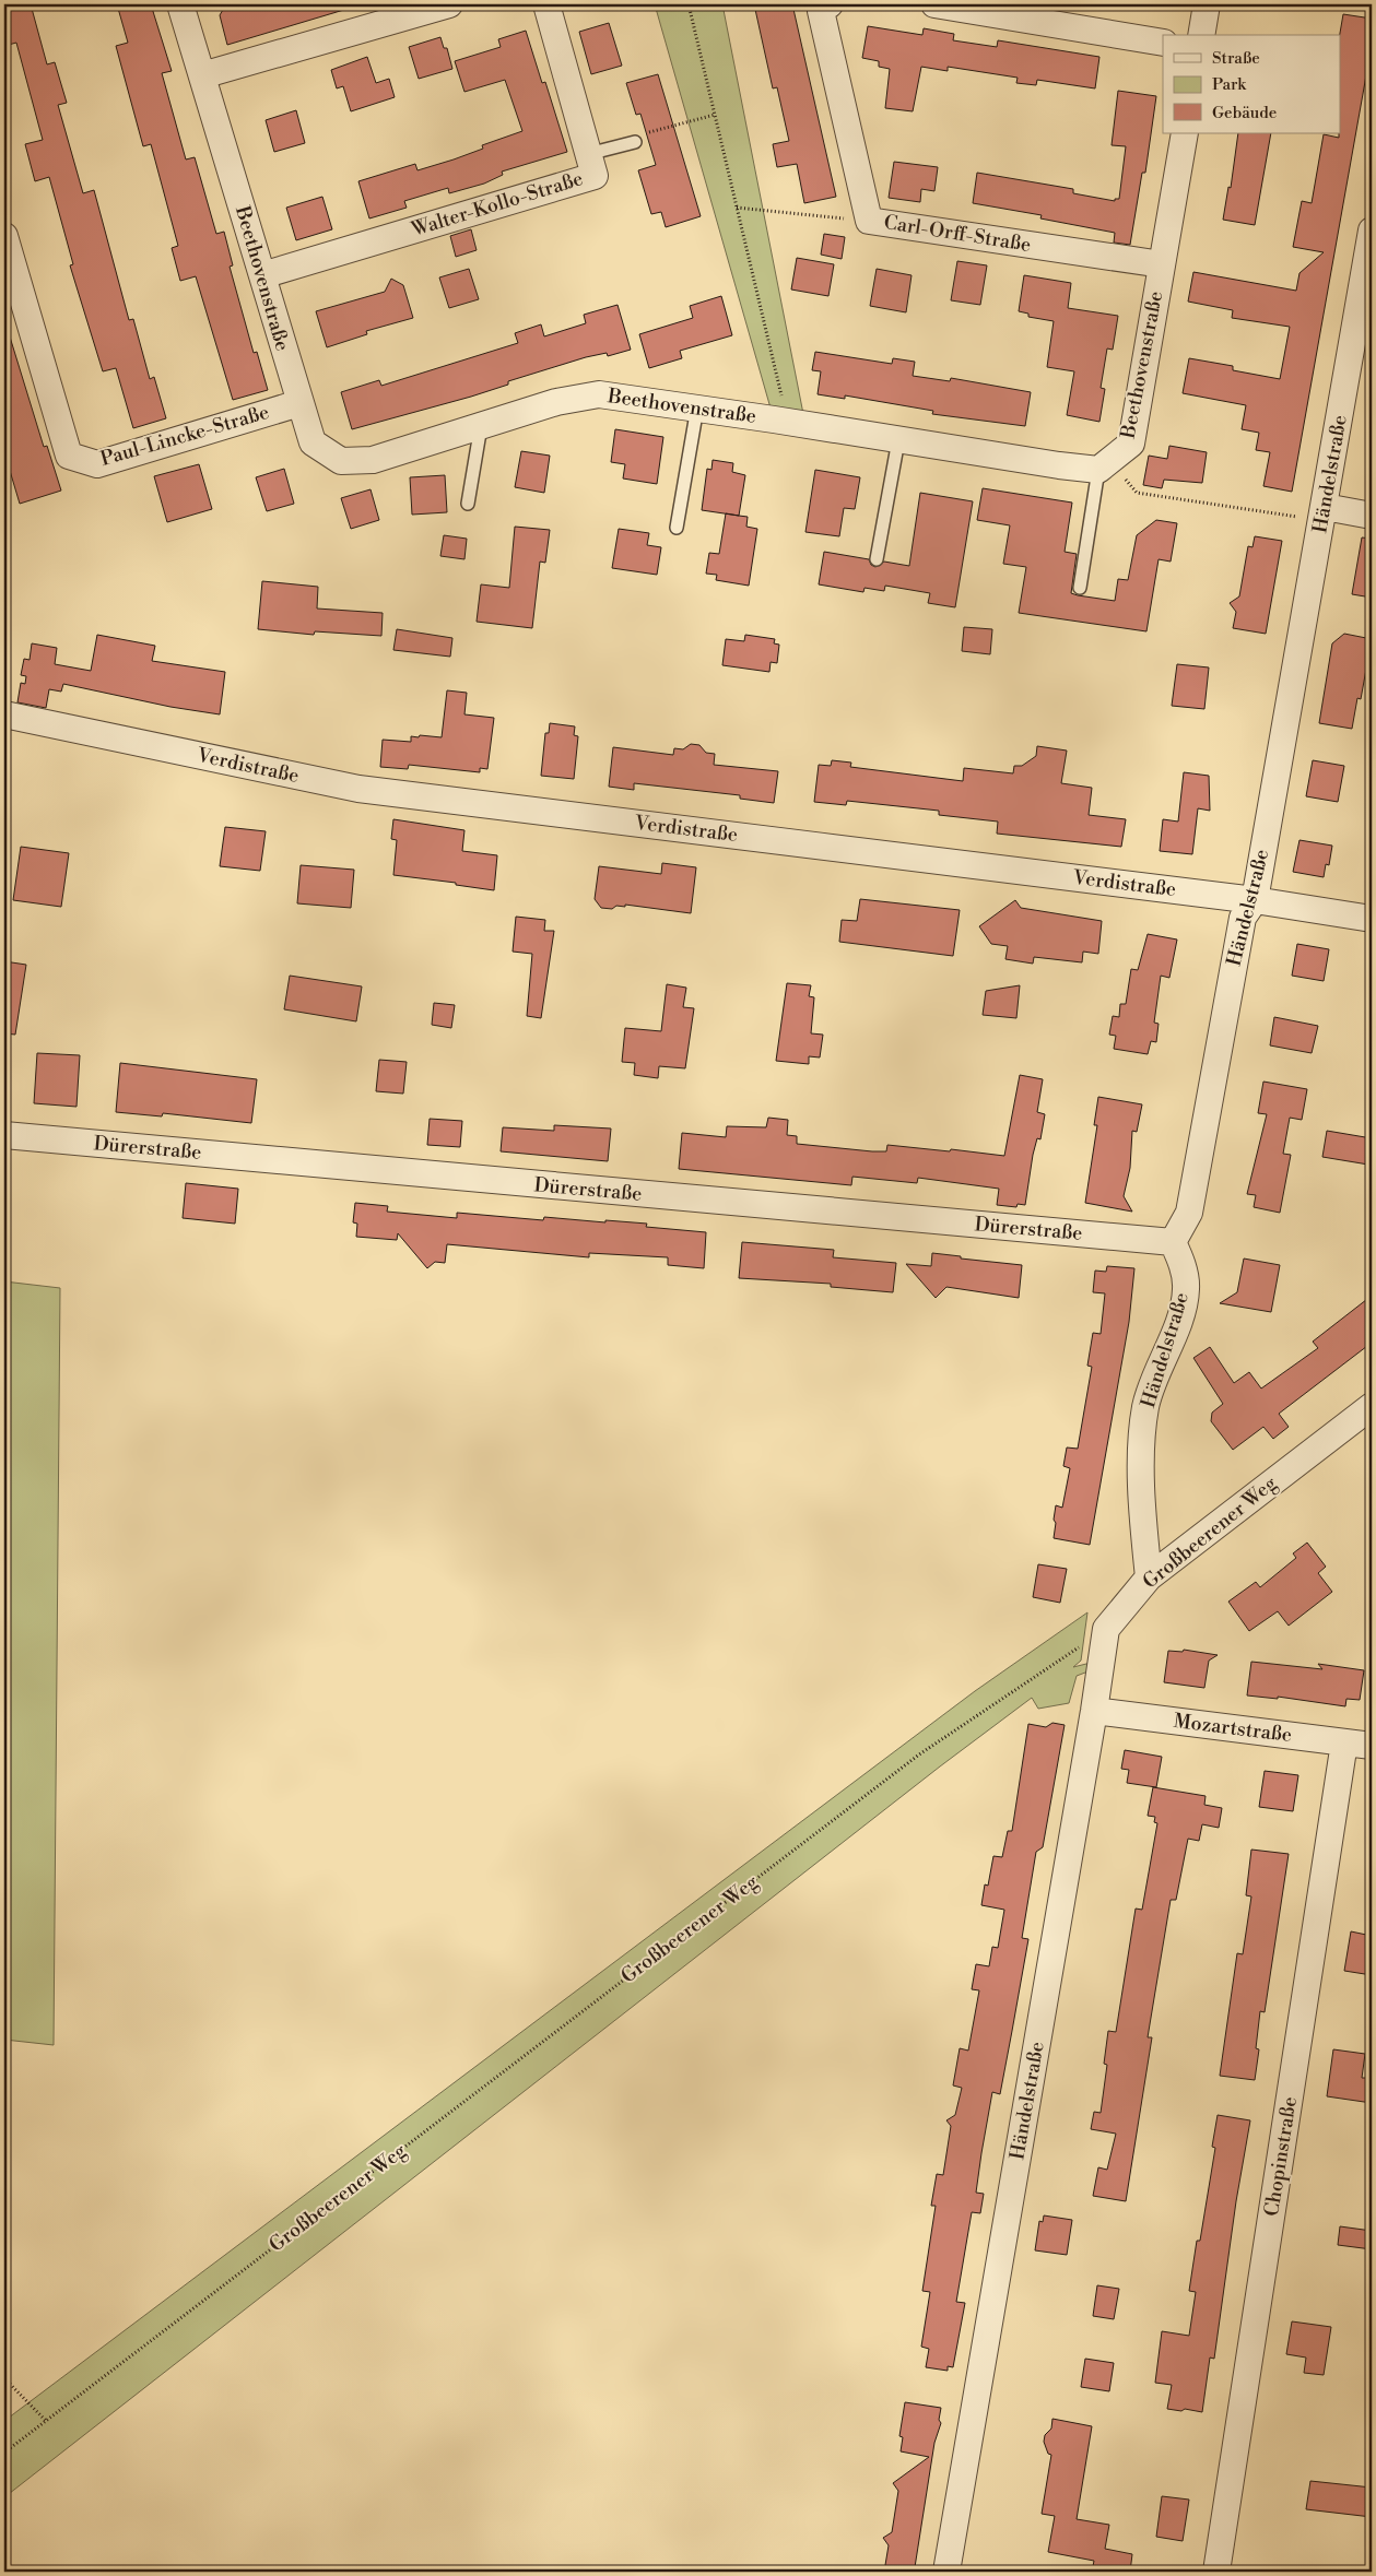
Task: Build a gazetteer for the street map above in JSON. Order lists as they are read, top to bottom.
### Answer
{
  "streets": {
    "street": [
      "Walter-Kollo-Straße",
      "Carl-Orff-Straße",
      "Beethovenstraße",
      "Paul-Lincke-Straße",
      "Händelstraße",
      "Verdistraße",
      "Dürerstraße",
      "Großbeerener Weg",
      "Mozartstraße",
      "Chopinstraße"
    ]
  },
  "crossings": [
    ["Walter-Kollo-Straße", "Beethovenstraße"],
    ["Carl-Orff-Straße", "Beethovenstraße"],
    ["Beethovenstraße", "Paul-Lincke-Straße"],
    ["Händelstraße", "Verdistraße"],
    ["Händelstraße", "Dürerstraße"],
    ["Händelstraße", "Großbeerener Weg"],
    ["Händelstraße", "Mozartstraße"],
    ["Mozartstraße", "Chopinstraße"]
  ],
  "legend": ["Straße", "Park", "Gebäude"]
}
